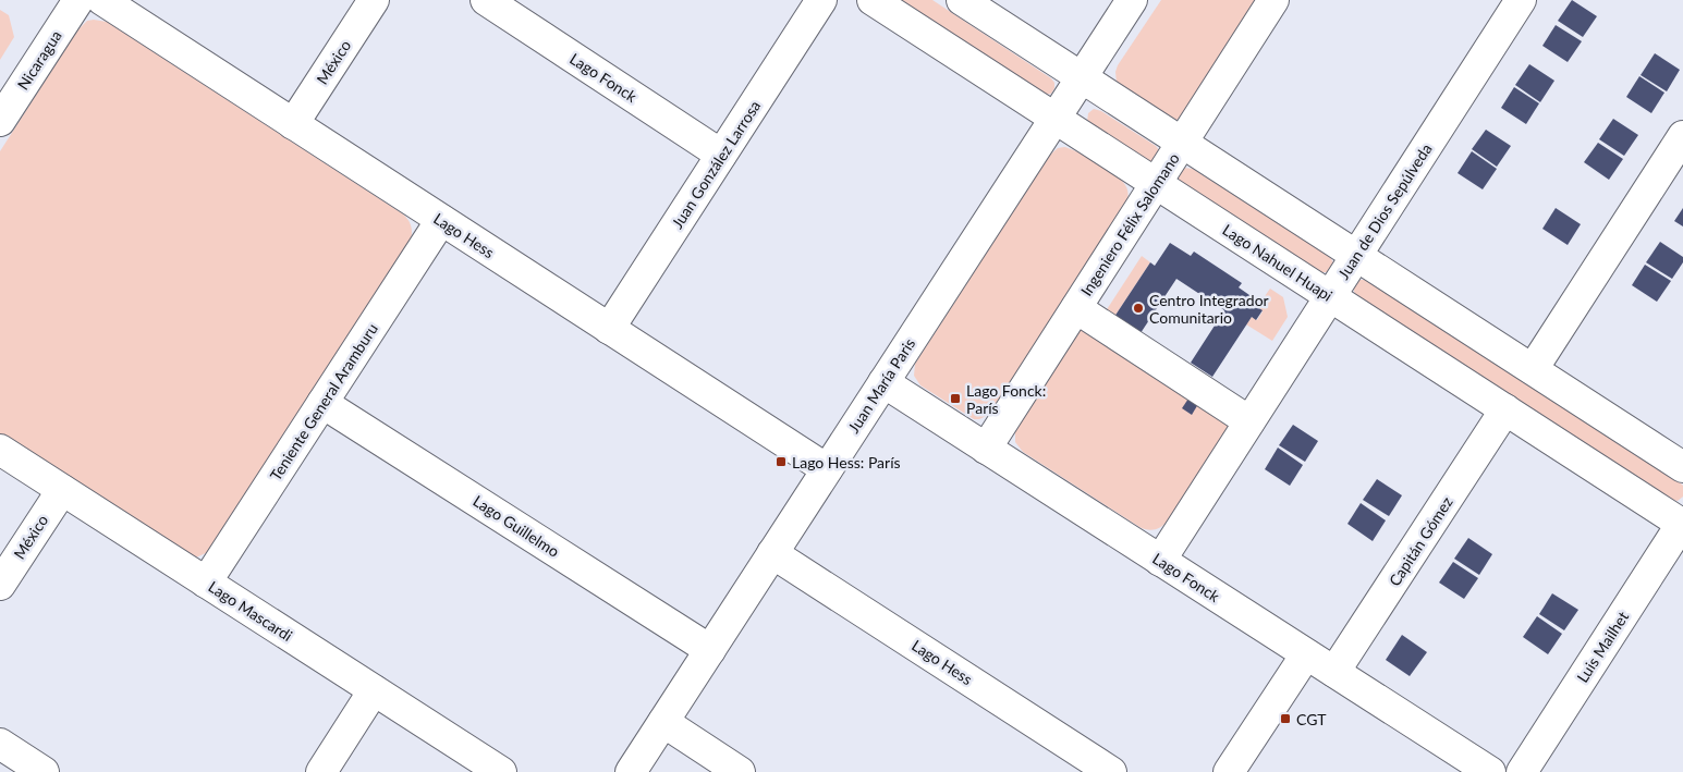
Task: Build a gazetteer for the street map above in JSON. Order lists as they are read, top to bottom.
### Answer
{
  "streets": {
    "street": [
      "Nicaragua",
      "México",
      "Lago Fonck",
      "Juan González Larrosa",
      "Juan de Dios Sepúlveda",
      "Ingeniero Félix Salomano",
      "Lago Hess",
      "Lago Nahuel Huapi",
      "Juan María Paris",
      "Teniente General Aramburu",
      "Lago Guillelmo",
      "Capitán Gómez",
      "Lago Mascardi",
      "Luis Mailhet"
    ]
  },
  "crossings": [
    ["México", "Lago Hess"],
    ["México", "Lago Mascardi"],
    ["Lago Fonck", "Juan González Larrosa"],
    ["Lago Fonck", "Juan de Dios Sepúlveda"],
    ["Lago Fonck", "Ingeniero Félix Salomano"],
    ["Lago Fonck", "Juan María Paris"],
    ["Lago Fonck", "Capitán Gómez"],
    ["Juan González Larrosa", "Lago Hess"],
    ["Juan de Dios Sepúlveda", "Lago Nahuel Huapi"],
    ["Ingeniero Félix Salomano", "Lago Nahuel Huapi"],
    ["Lago Hess", "Juan María Paris"],
    ["Lago Hess", "Teniente General Aramburu"],
    ["Lago Nahuel Huapi", "Juan María Paris"],
    ["Lago Nahuel Huapi", "Capitán Gómez"],
    ["Lago Nahuel Huapi", "Luis Mailhet"],
    ["Juan María Paris", "Lago Guillelmo"],
    ["Teniente General Aramburu", "Lago Guillelmo"],
    ["Teniente General Aramburu", "Lago Mascardi"]
  ],
  "places": {
    "other": ["Centro Integrador Comunitario"],
    "transit": ["Lago Fonck: París", "Lago Hess: París", "CGT"]
  }
}
